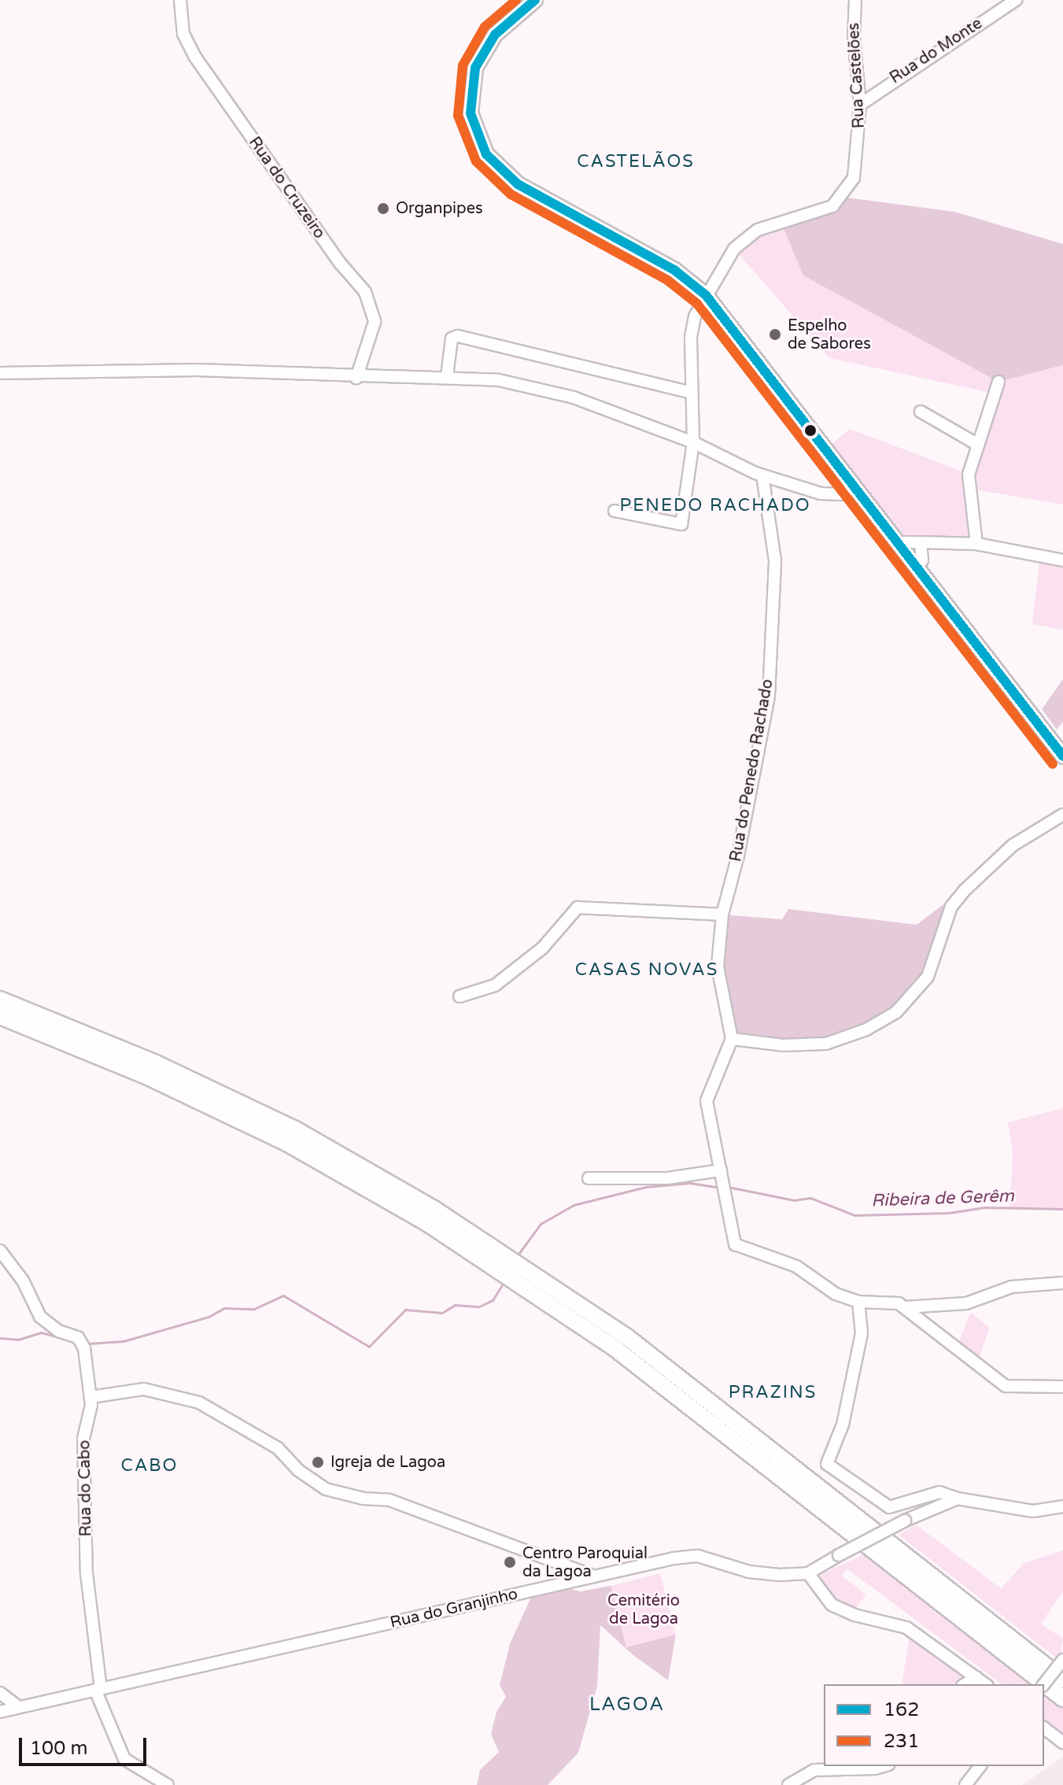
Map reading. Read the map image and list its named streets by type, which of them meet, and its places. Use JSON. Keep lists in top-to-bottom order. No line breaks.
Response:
{"streets":{"street":["Rua do Monte","Rua Castelões","Rua do Cruzeiro","Rua do Penedo Rachado","Rua do Cabo","Rua do Granjinho"]},"crossings":[["Rua do Monte","Rua Castelões"],["Rua do Cabo","Rua do Granjinho"]],"districts":["CASTELÃOS","PENEDO RACHADO","CASAS NOVAS","PRAZINS","CABO","LAGOA"],"water":["Ribeira de Gerêm"],"parks":["Cemitério de Lagoa"],"places":["Organpipes","Espelho de Sabores","Igreja de Lagoa","Centro Paroquial da Lagoa"],"lines":["transit line 162","transit line 231"],"legend":["162","231"],"scale_bar":"100 m"}
